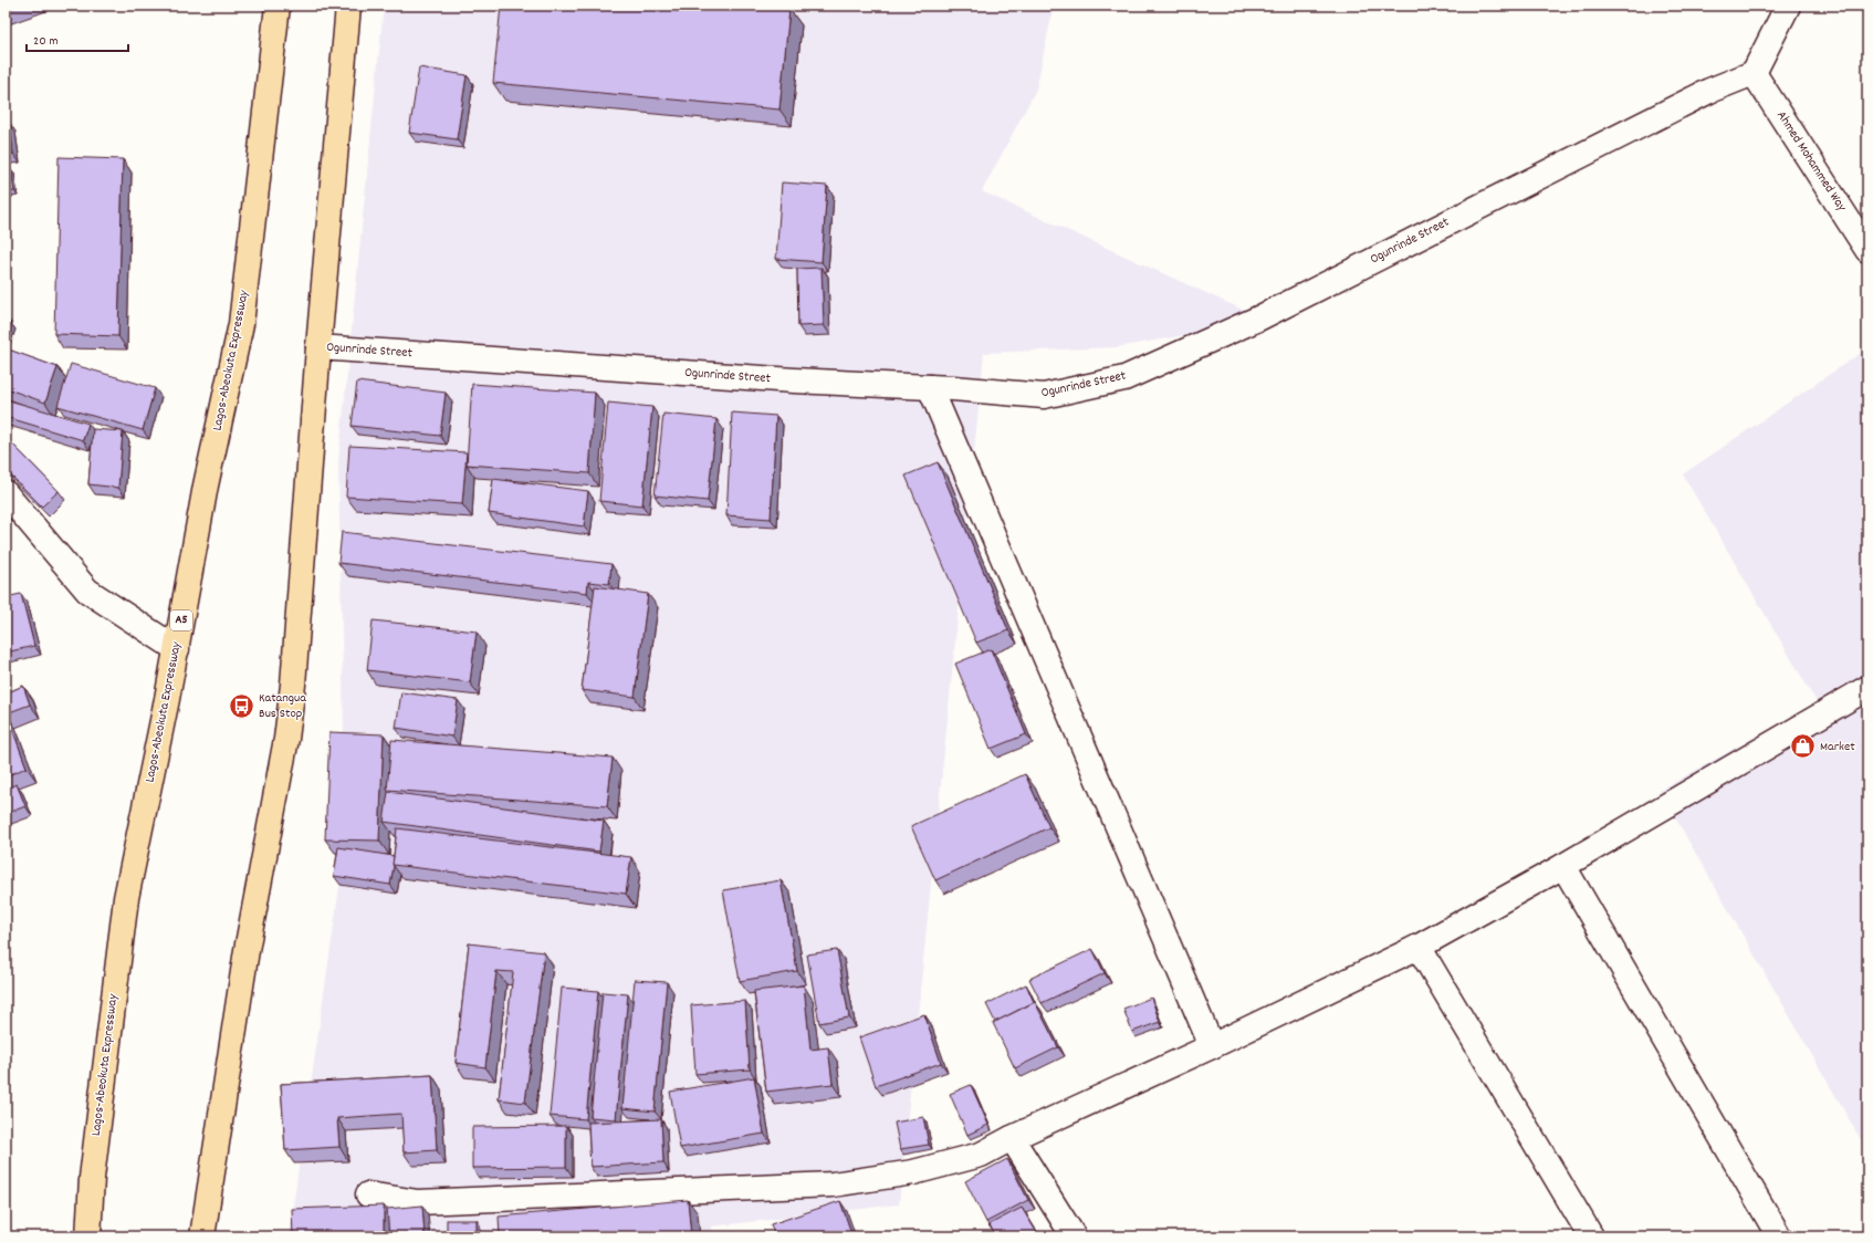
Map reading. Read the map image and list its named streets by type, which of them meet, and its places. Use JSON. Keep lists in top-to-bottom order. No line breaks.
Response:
{"streets":{"highway":["Lagos-Abeokuta Expressway","A5"],"street":["Ahmed Mohammed Way","Ogunrinde Street"]},"crossings":[["Ahmed Mohammed Way","Ogunrinde Street"]],"places":{"bus stop":["Katangua Bus Stop"],"shop":["Market"]},"scale_bar":"20 m"}
